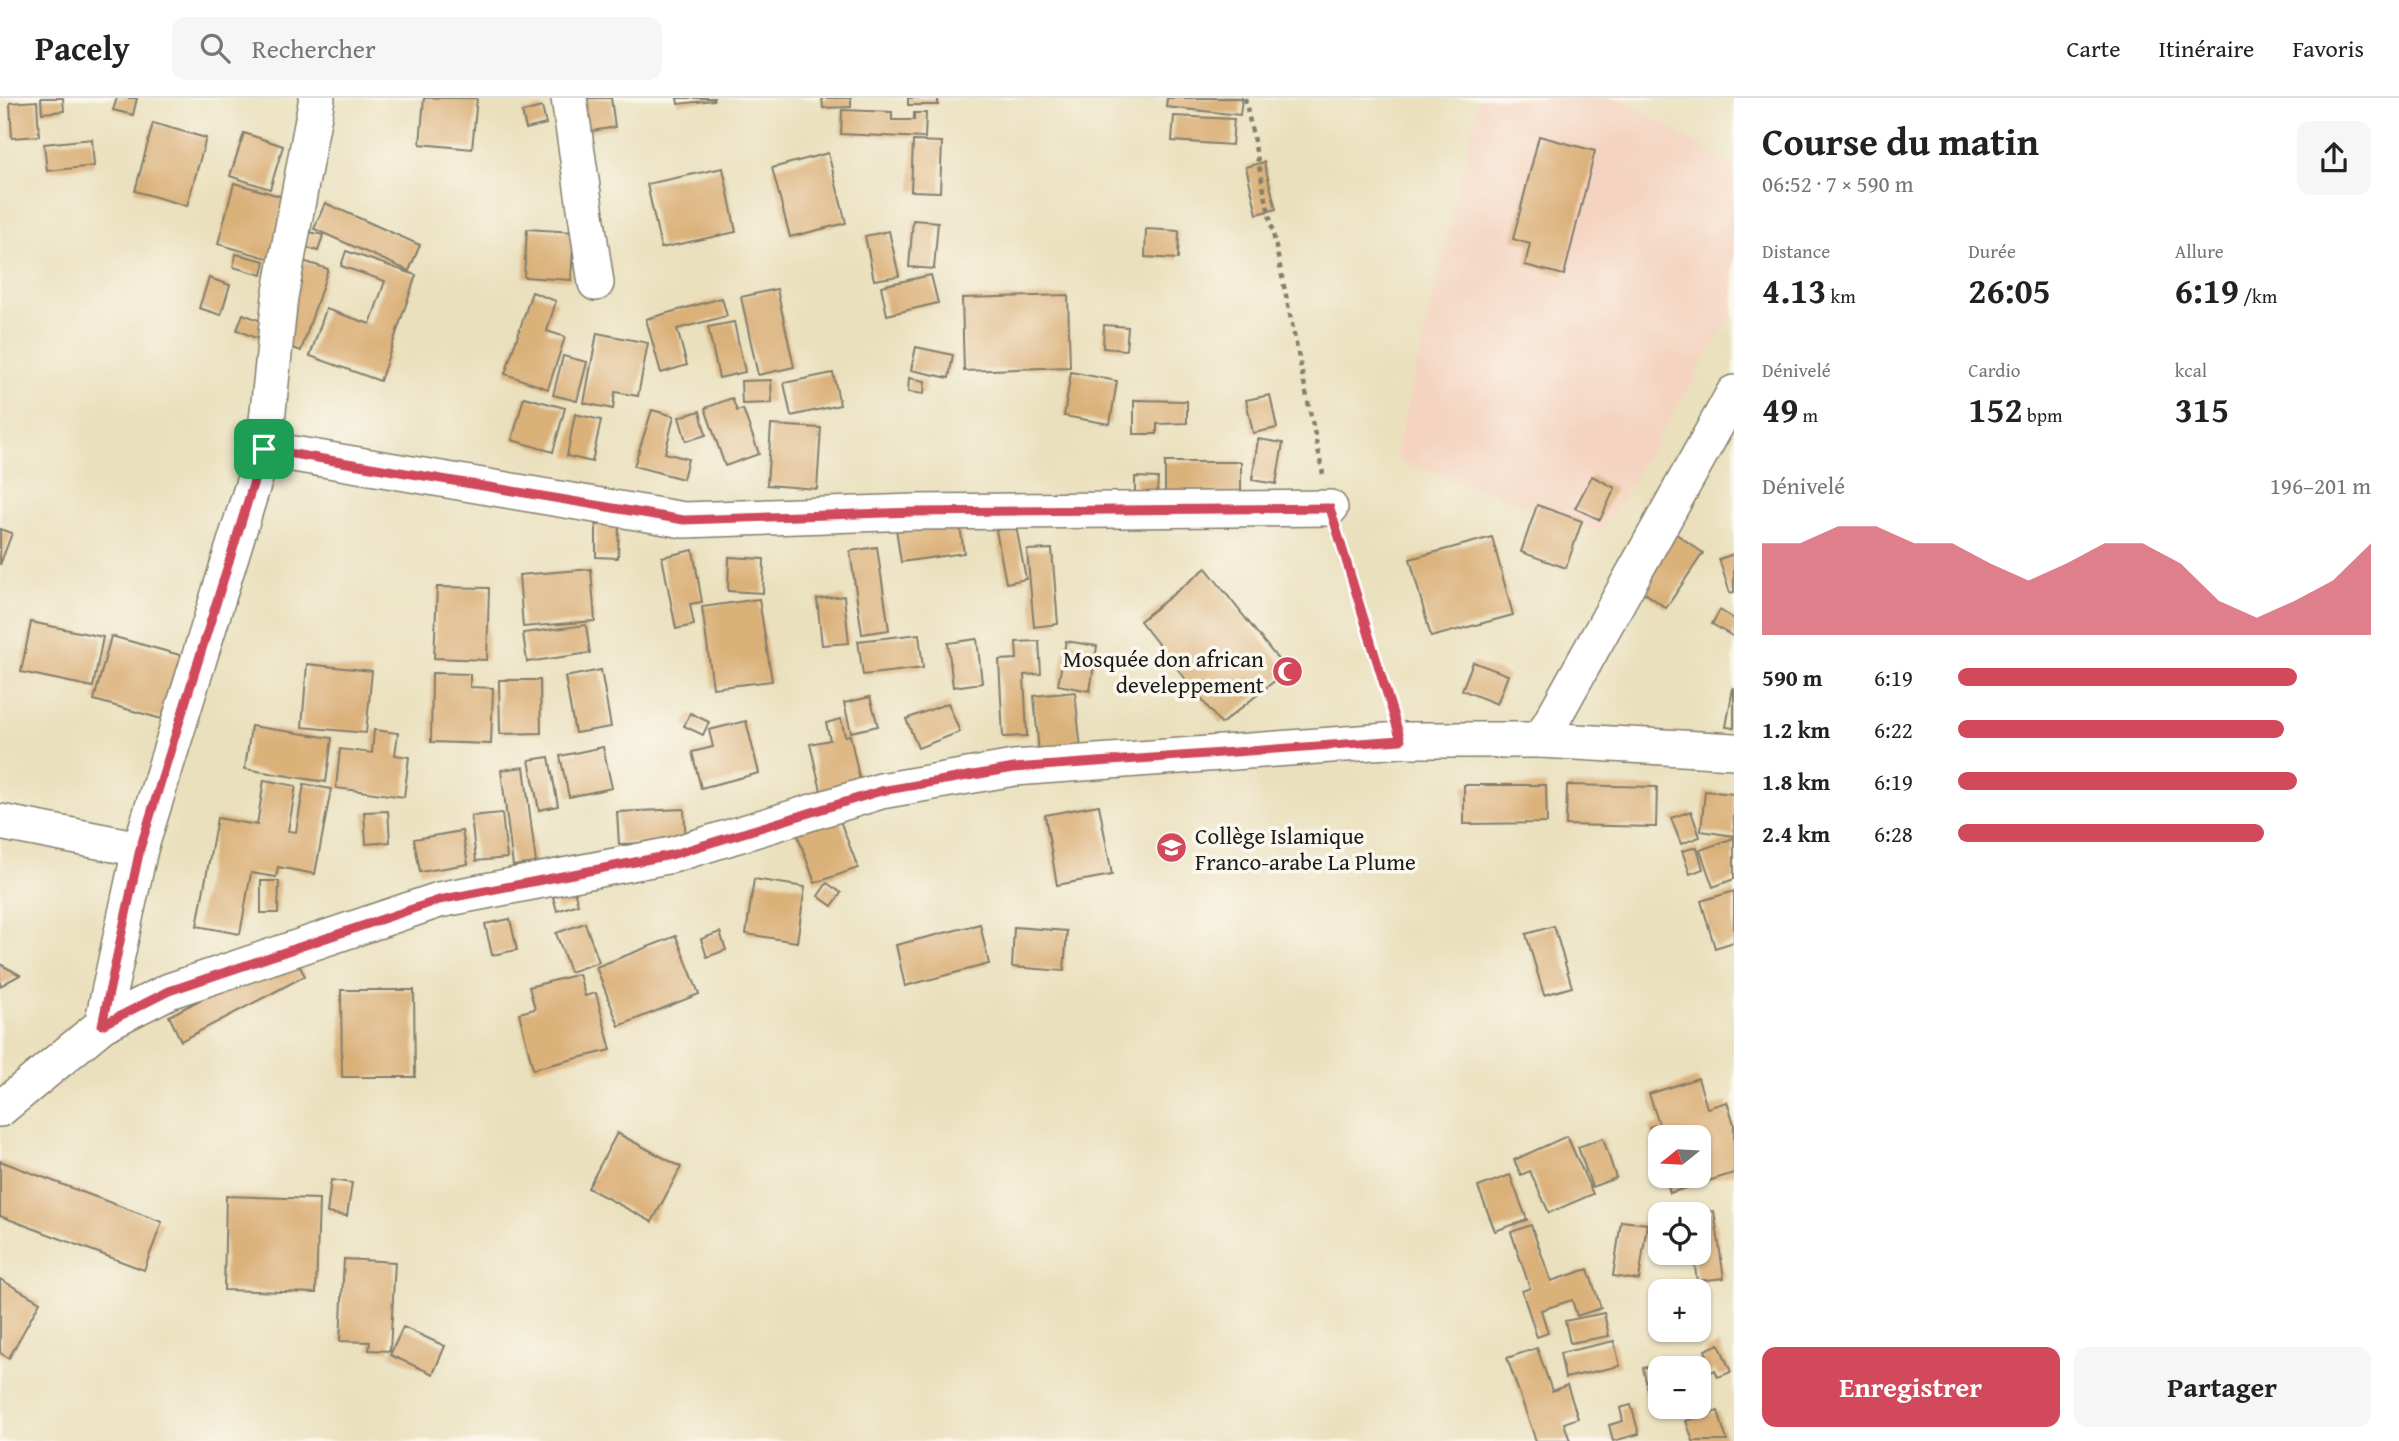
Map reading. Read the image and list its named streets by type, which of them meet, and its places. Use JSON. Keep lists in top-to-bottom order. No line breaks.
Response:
{"places":{"mosque":["Mosquée don african develeppement"],"school or university":["Collège Islamique Franco-arabe La Plume"]},"north":"left","page":{"header":"Pacely","search":"Rechercher","nav":["Carte","Itinéraire","Favoris"],"heading":["Course du matin","06:52 · 7 × 590 m"],"stats":[["Distance","4.13 km"],["Durée","26:05"],["Allure","6:19 /km"],["Dénivelé","49 m"],["Cardio","152 bpm"],["kcal","315"]],"chart":["Dénivelé","196–201 m"],"list":[{"name":"590 m","note":"6:19"},{"name":"1.2 km","note":"6:22"},{"name":"1.8 km","note":"6:19"},{"name":"2.4 km","note":"6:28"}],"map_buttons":["+","−"],"buttons":["Enregistrer","Partager"]}}
